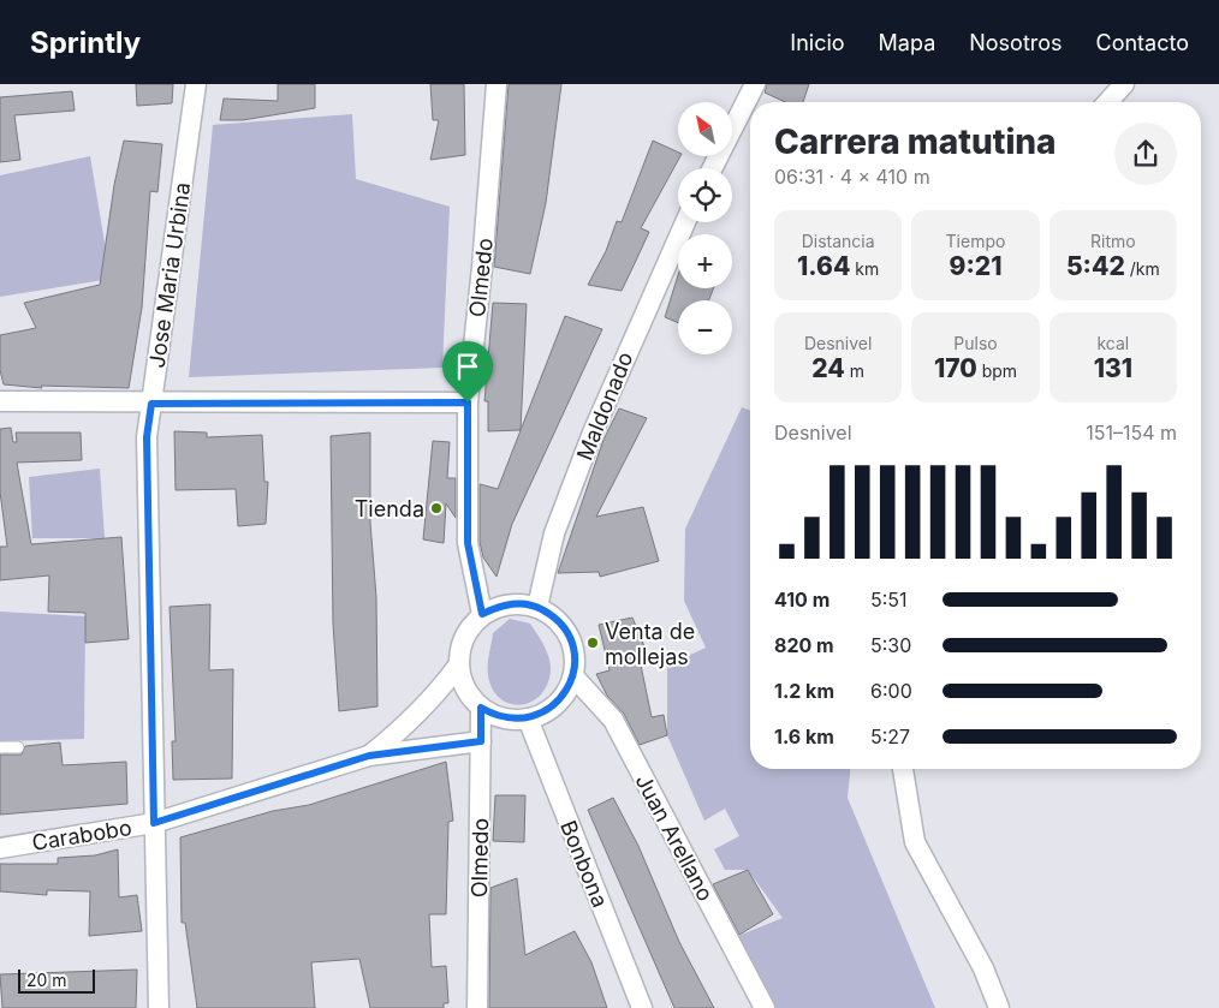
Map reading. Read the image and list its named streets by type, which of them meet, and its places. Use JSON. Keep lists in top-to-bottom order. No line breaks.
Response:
{"streets":{"street":["Jose Maria Urbina","Olmedo","Maldonado","Carabobo","Juan Arellano","Bonbona"]},"crossings":[["Jose Maria Urbina","Carabobo"],["Olmedo","Maldonado"],["Olmedo","Carabobo"],["Olmedo","Juan Arellano"],["Olmedo","Bonbona"],["Maldonado","Carabobo"],["Maldonado","Juan Arellano"],["Maldonado","Bonbona"],["Carabobo","Juan Arellano"],["Carabobo","Bonbona"],["Juan Arellano","Bonbona"]],"places":["Tienda","Venta de mollejas"],"scale_bar":"20 m","north":"top left","page":{"header":"Sprintly","nav":["Inicio","Mapa","Nosotros","Contacto"],"map_buttons":["+","−"],"heading":["Carrera matutina","06:31 · 4 × 410 m"],"stats":[["Distancia","1.64 km"],["Tiempo","9:21"],["Ritmo","5:42 /km"],["Desnivel","24 m"],["Pulso","170 bpm"],["kcal","131"]],"chart":["Desnivel","151–154 m"],"list":[{"name":"410 m","note":"5:51"},{"name":"820 m","note":"5:30"},{"name":"1.2 km","note":"6:00"},{"name":"1.6 km","note":"5:27"}],"scale":"20 m"}}
